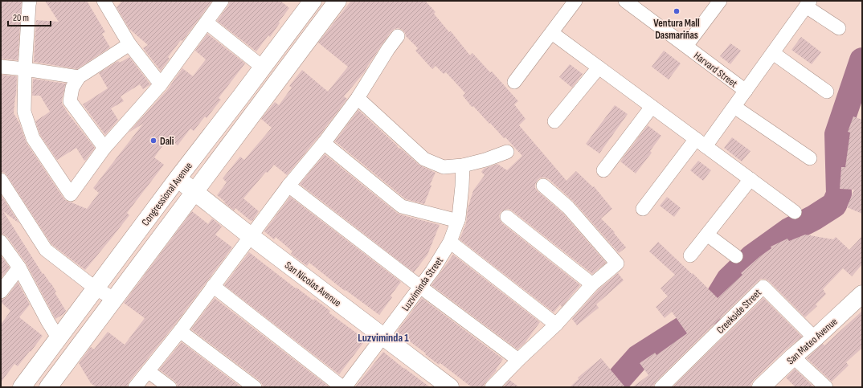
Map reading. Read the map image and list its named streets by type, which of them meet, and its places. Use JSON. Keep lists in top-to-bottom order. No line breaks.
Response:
{"streets":{"main road":["Congressional Avenue","San Nicolas Avenue","San Mateo Avenue"],"street":["Harvard Street","Luzviminda Street","Creekside Street"]},"crossings":[["Congressional Avenue","San Nicolas Avenue"],["San Nicolas Avenue","Luzviminda Street"],["Creekside Street","San Mateo Avenue"]],"districts":["Luzviminda 1"],"places":["Ventura Mall Dasmariñas","Dali"],"scale_bar":"20 m"}
